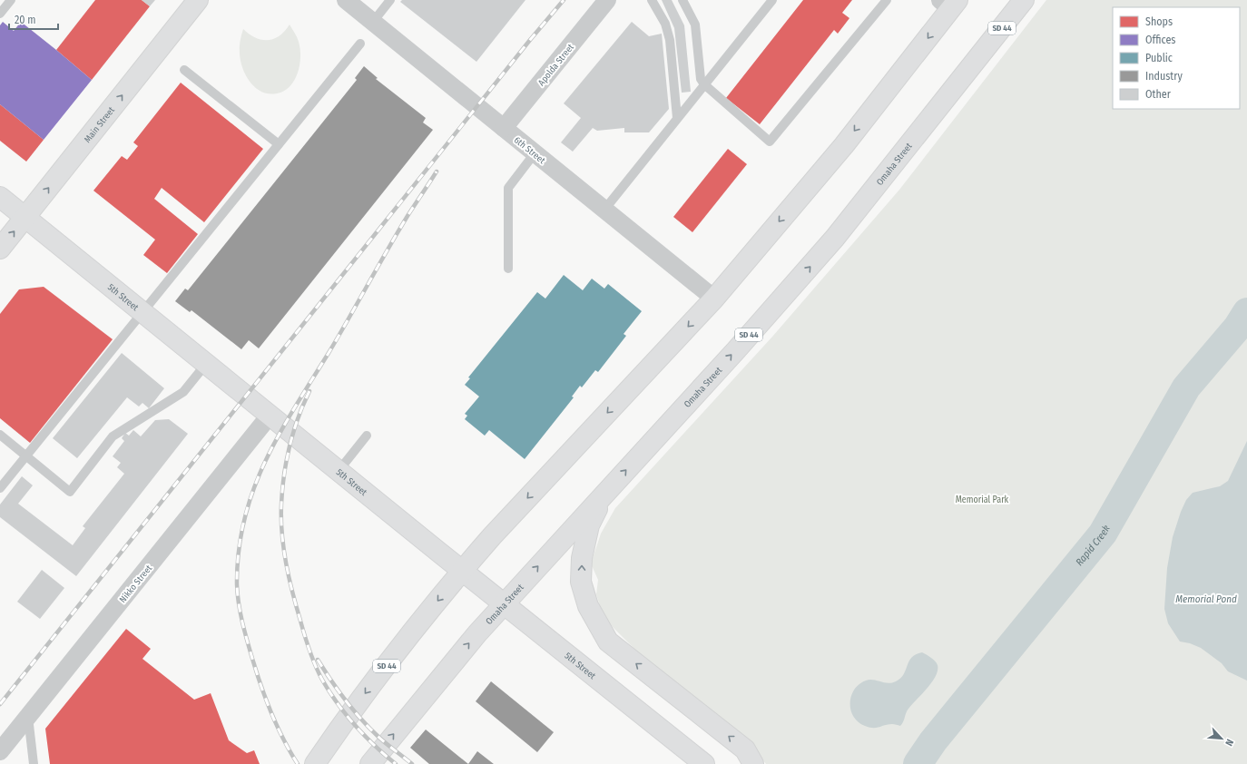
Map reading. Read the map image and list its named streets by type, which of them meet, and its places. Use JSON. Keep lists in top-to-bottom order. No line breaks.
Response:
{"streets":{"main road":["SD 44","Main Street","Omaha Street","5th Street"],"street":["Apolda Street","6th Street","Nikko Street"]},"crossings":[["SD 44","6th Street"],["SD 44","5th Street"],["Apolda Street","6th Street"],["Main Street","5th Street"],["Omaha Street","5th Street"],["5th Street","Nikko Street"]],"one_way":["Main Street"],"water":["Rapid Creek","Memorial Pond"],"parks":["Memorial Park"],"legend":["Shops","Offices","Public","Industry","Other"],"scale_bar":"20 m","north":"bottom right"}
